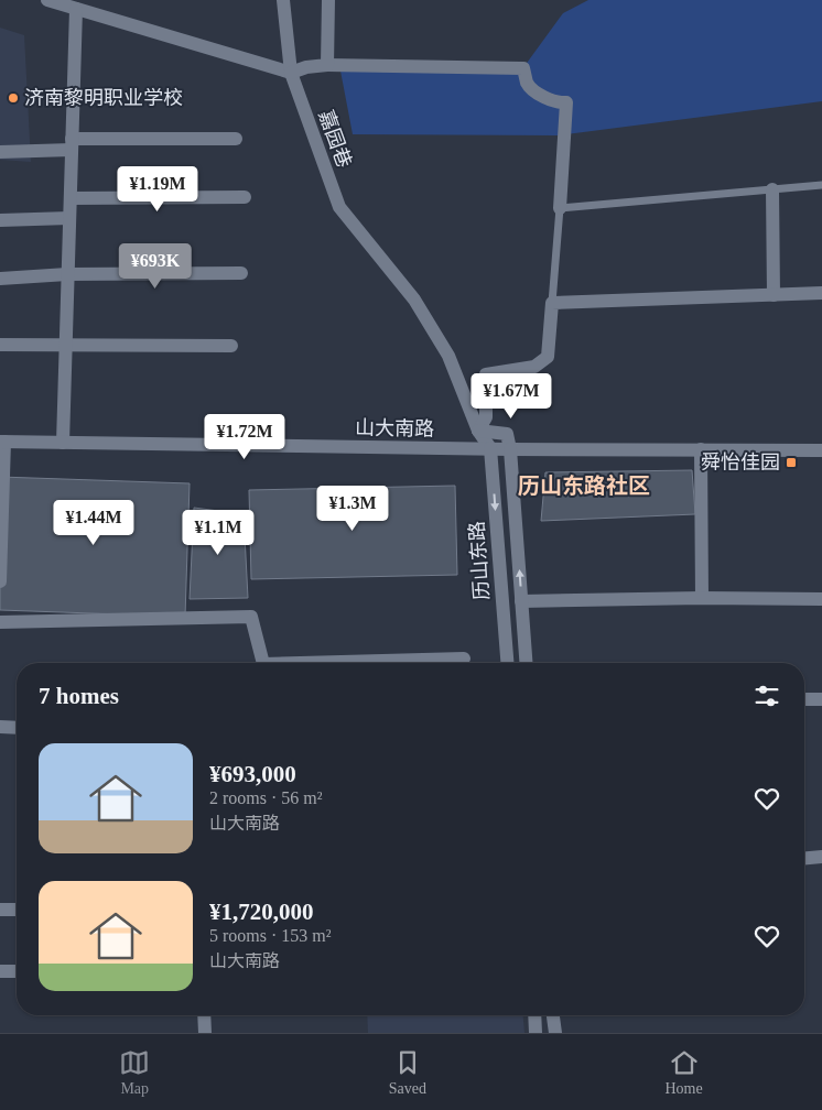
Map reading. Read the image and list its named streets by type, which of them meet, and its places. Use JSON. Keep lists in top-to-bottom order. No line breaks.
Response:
{"streets":{"street":["嘉园巷","山大南路","历山东路"]},"crossings":[["嘉园巷","山大南路"],["嘉园巷","历山东路"],["山大南路","历山东路"]],"districts":["历山东路社区"],"places":{"other":["济南黎明职业学校"],"transit":["舜怡佳园"]},"page":{"price":["¥1.19M","¥693K","¥1.67M","¥1.72M","¥1.3M","¥1.44M","¥1.1M"],"heading":"7 homes","list":[{"name":"¥693,000","note":"2 rooms · 56 m² · 山大南路"},{"name":"¥1,720,000","note":"5 rooms · 153 m² · 山大南路"}],"tabs":["Map","Saved","Home"]}}
